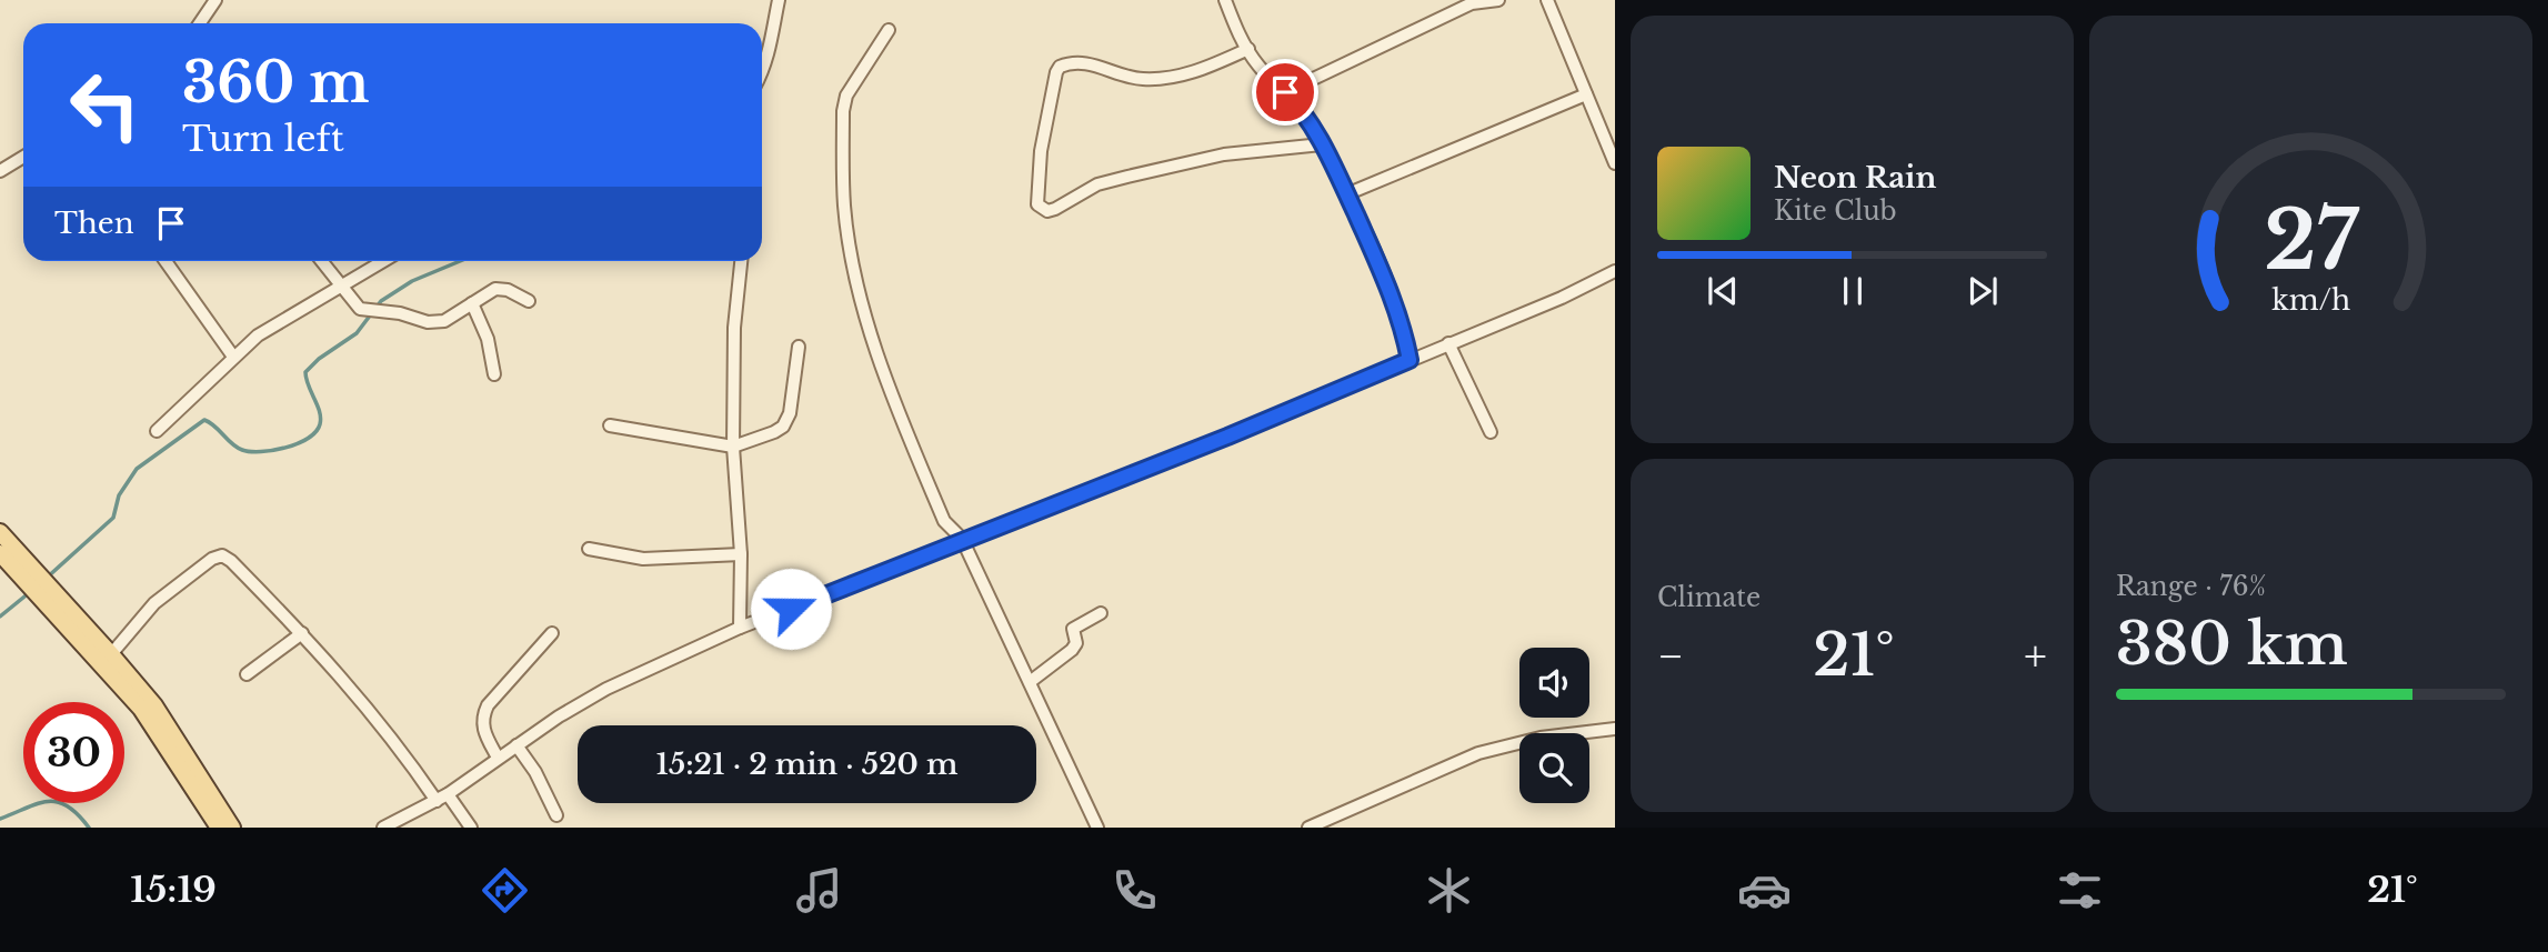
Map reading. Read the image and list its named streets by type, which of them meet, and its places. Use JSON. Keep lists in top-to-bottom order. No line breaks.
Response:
{"page":{"turn":["360 m","Turn left"],"song":["Neon Rain","Kite Club"],"then":"Then","tile":["Climate",["Range · 76%","380 km"]],"heat":["−","21°","+"],"limit":"30","trip":"15:21 · 2 min · 520 m","tabs":["15:19","21°"],"gauge":["27","km/h"]}}
